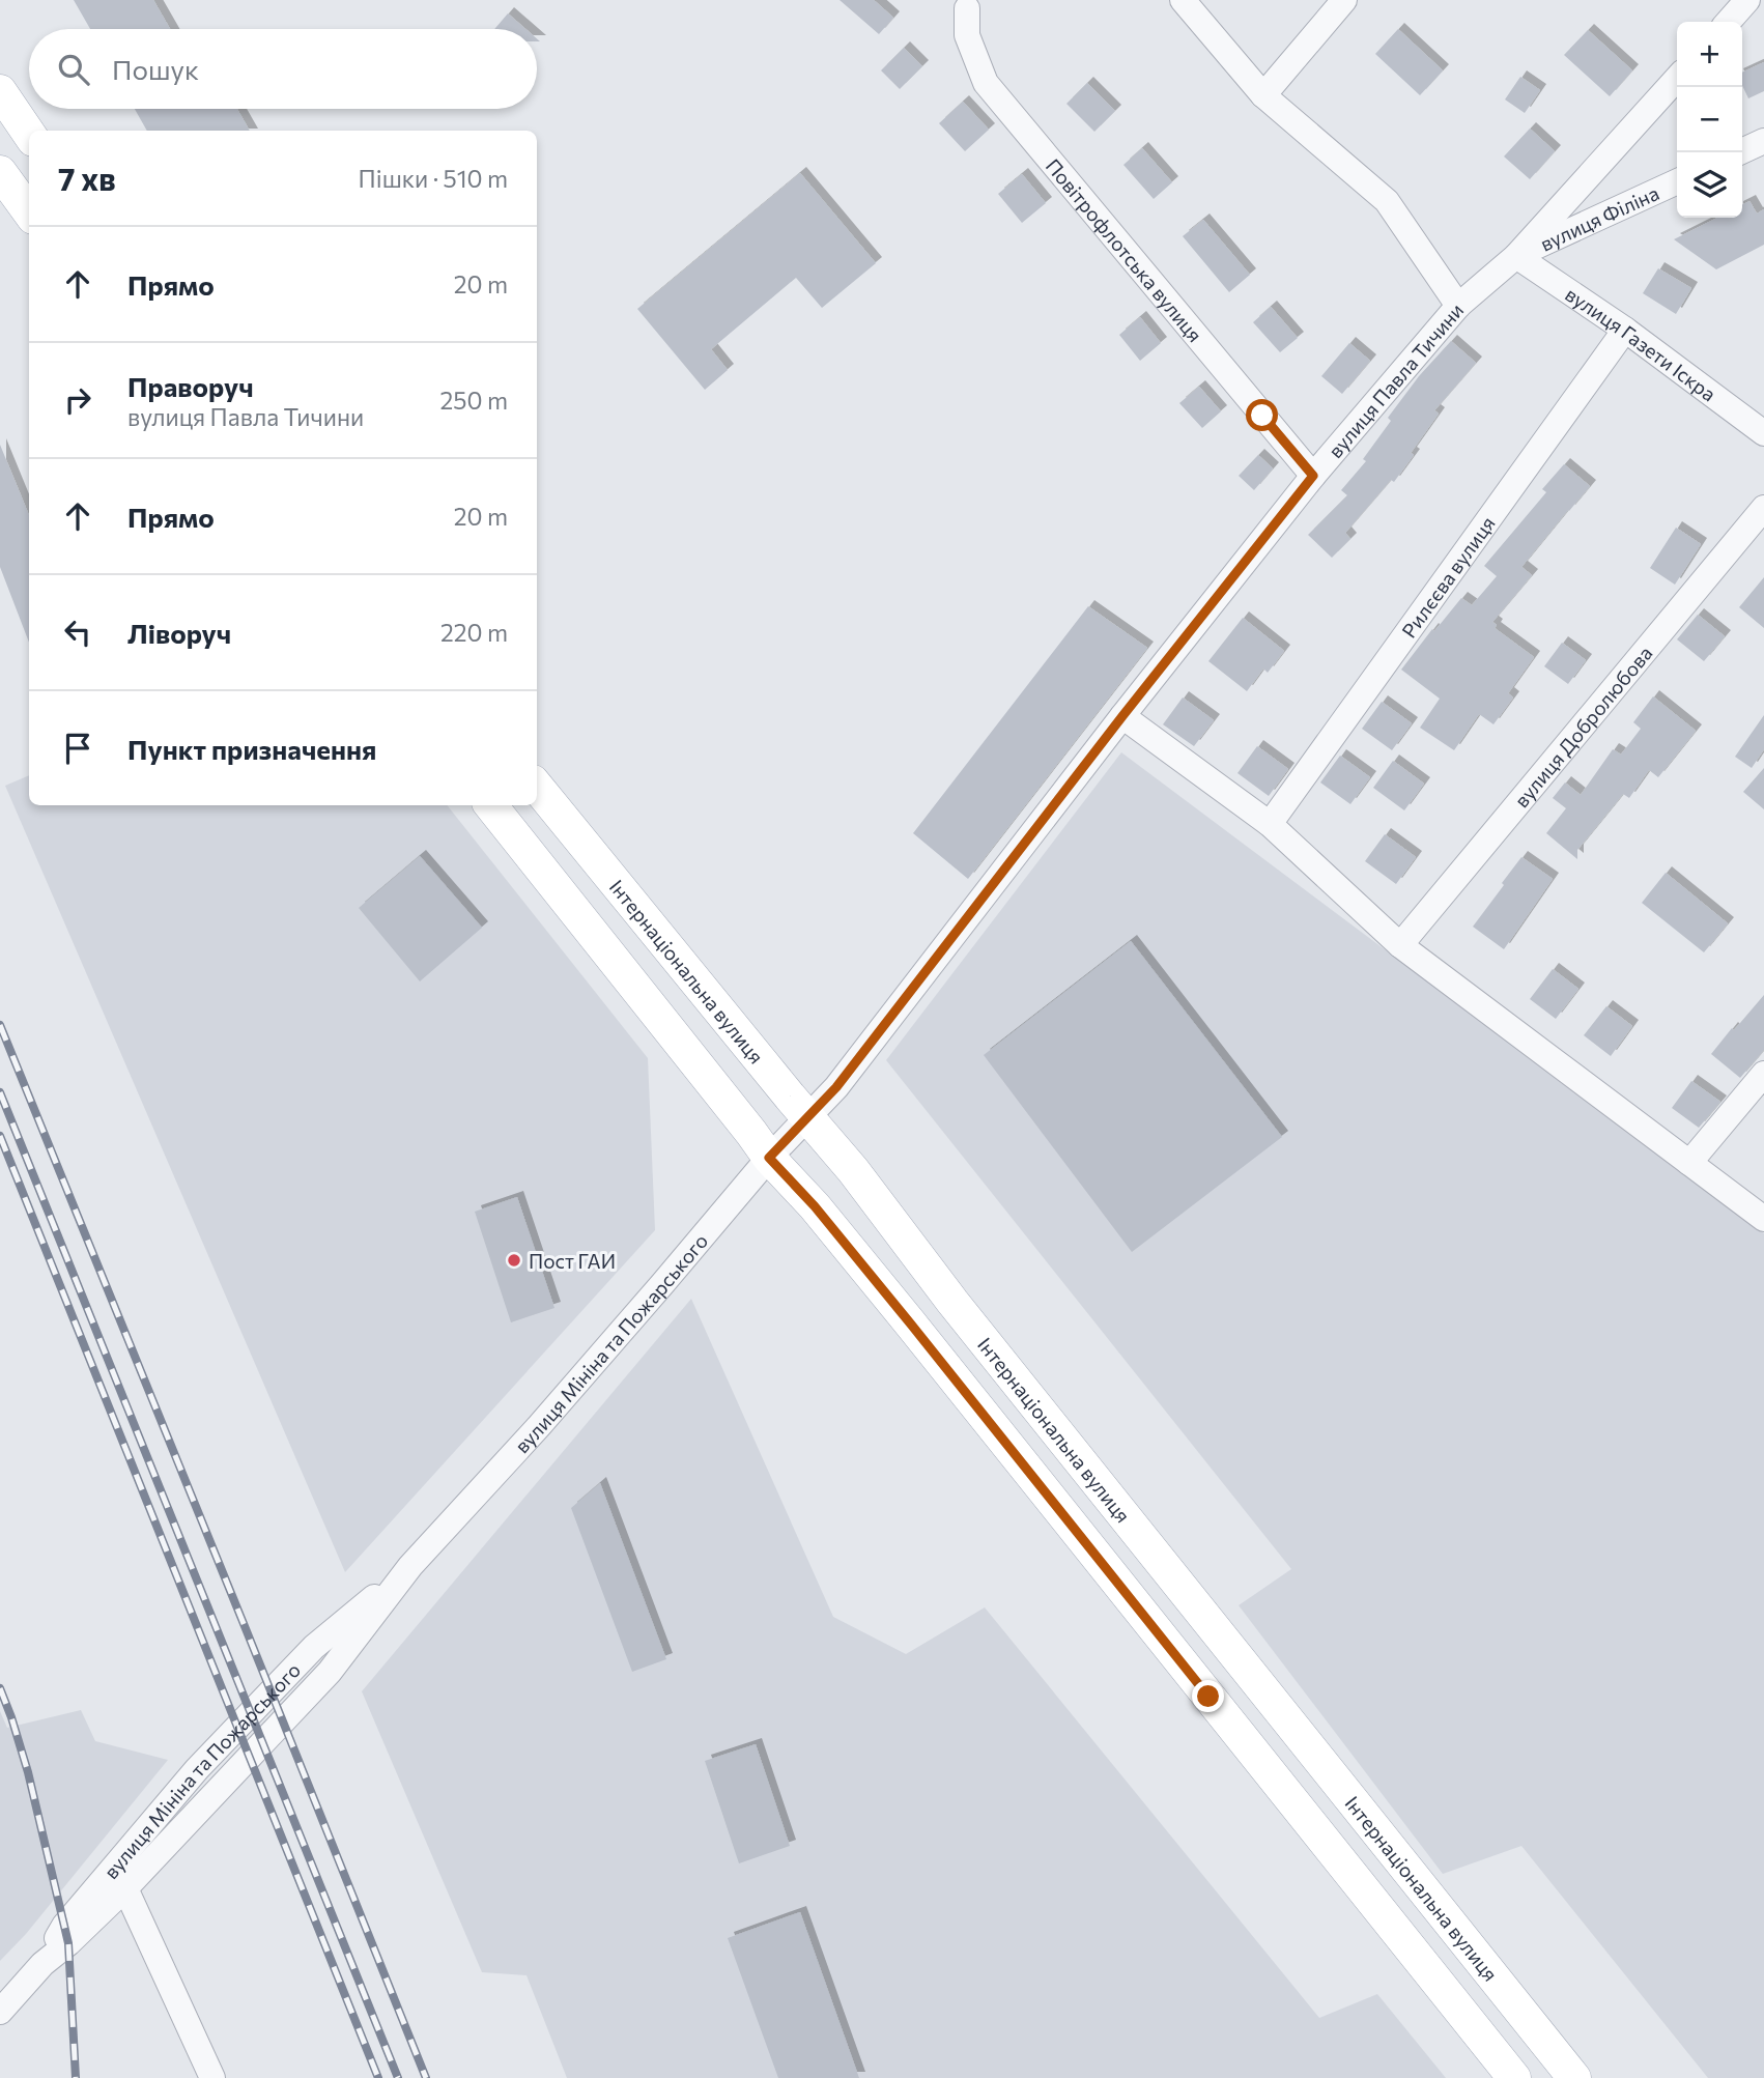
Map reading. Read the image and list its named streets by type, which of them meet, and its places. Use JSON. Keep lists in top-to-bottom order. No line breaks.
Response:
{"streets":{"main road":["Інтернаціональна вулиця"],"street":["вулиця Філіна","Повітрофлотська вулиця","вулиця Газети Іскра","вулиця Павла Тичини","Рилєєва вулиця","вулиця Добролюбова","вулиця Мініна та Пожарського"]},"crossings":[["вулиця Філіна","вулиця Газети Іскра"],["вулиця Філіна","вулиця Павла Тичини"],["Повітрофлотська вулиця","вулиця Павла Тичини"],["вулиця Газети Іскра","вулиця Павла Тичини"],["вулиця Газети Іскра","Рилєєва вулиця"],["вулиця Павла Тичини","Інтернаціональна вулиця"],["вулиця Павла Тичини","вулиця Мініна та Пожарського"],["Інтернаціональна вулиця","вулиця Мініна та Пожарського"]],"places":["Пост ГАИ"],"page":{"map_buttons":["+","−"],"search":"Пошук","heading":["7 хв","Пішки · 510 m"],"list":[["Прямо","20 m"],["Праворуч","вулиця Павла Тичини","250 m"],["Прямо","20 m"],["Ліворуч","220 m"],"Пункт призначення"]}}
